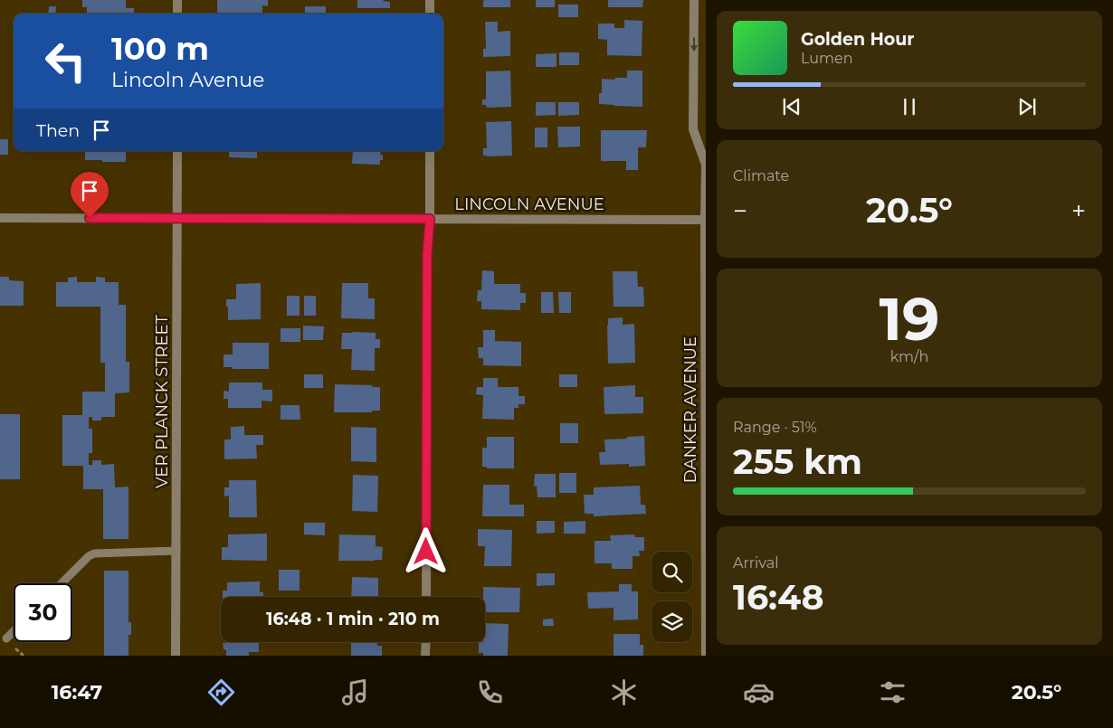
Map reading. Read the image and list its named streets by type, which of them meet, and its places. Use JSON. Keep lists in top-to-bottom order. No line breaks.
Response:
{"streets":{"street":["LINCOLN AVENUE","VER PLANCK STREET","DANKER AVENUE"]},"crossings":[["LINCOLN AVENUE","VER PLANCK STREET"],["LINCOLN AVENUE","DANKER AVENUE"]],"page":{"turn":["100 m","Lincoln Avenue"],"song":["Golden Hour","Lumen"],"then":"Then","tile":["Climate",["19","km/h"],["Range · 51%","255 km"],["Arrival","16:48"]],"heat":["−","20.5°","+"],"limit":"30","trip":"16:48 · 1 min · 210 m","tabs":["16:47","20.5°"]}}
